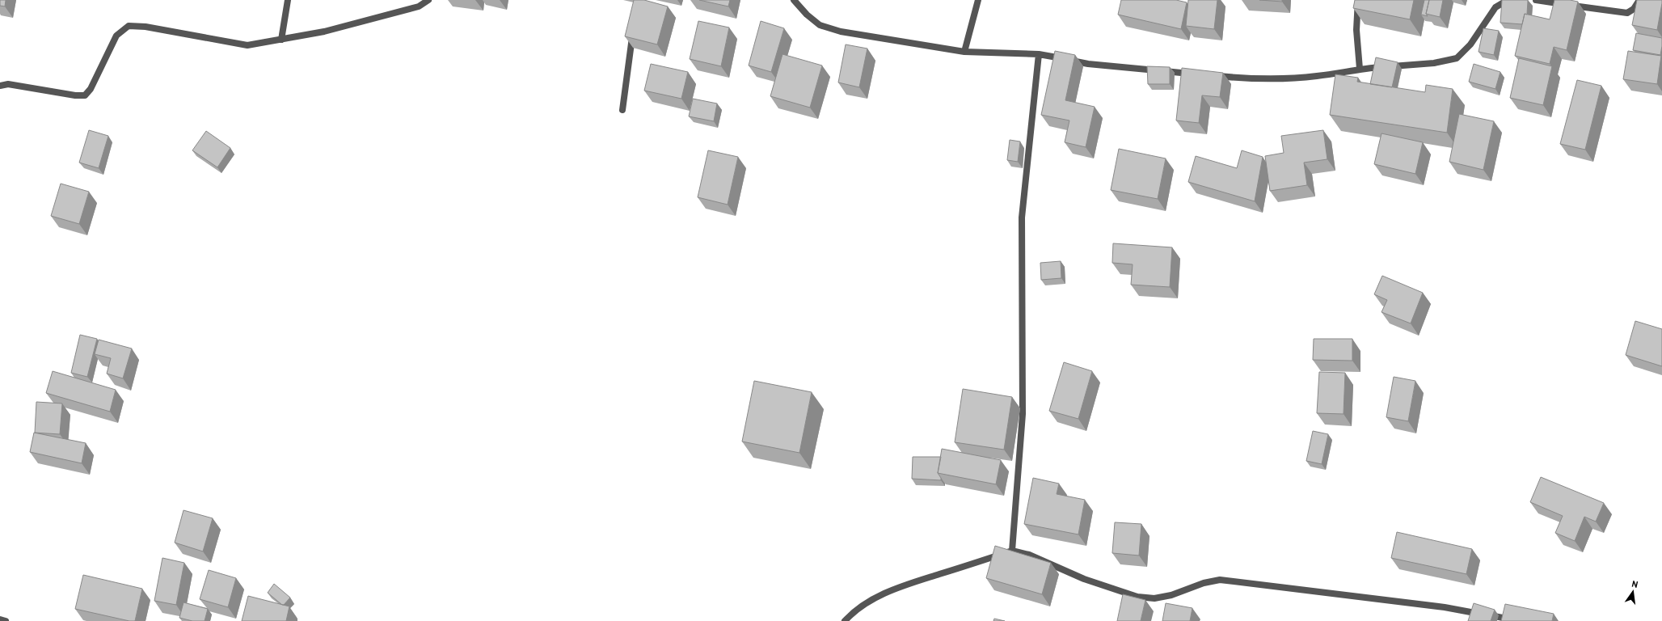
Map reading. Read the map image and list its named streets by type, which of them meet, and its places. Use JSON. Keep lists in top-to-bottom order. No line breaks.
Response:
{"north":"top"}
